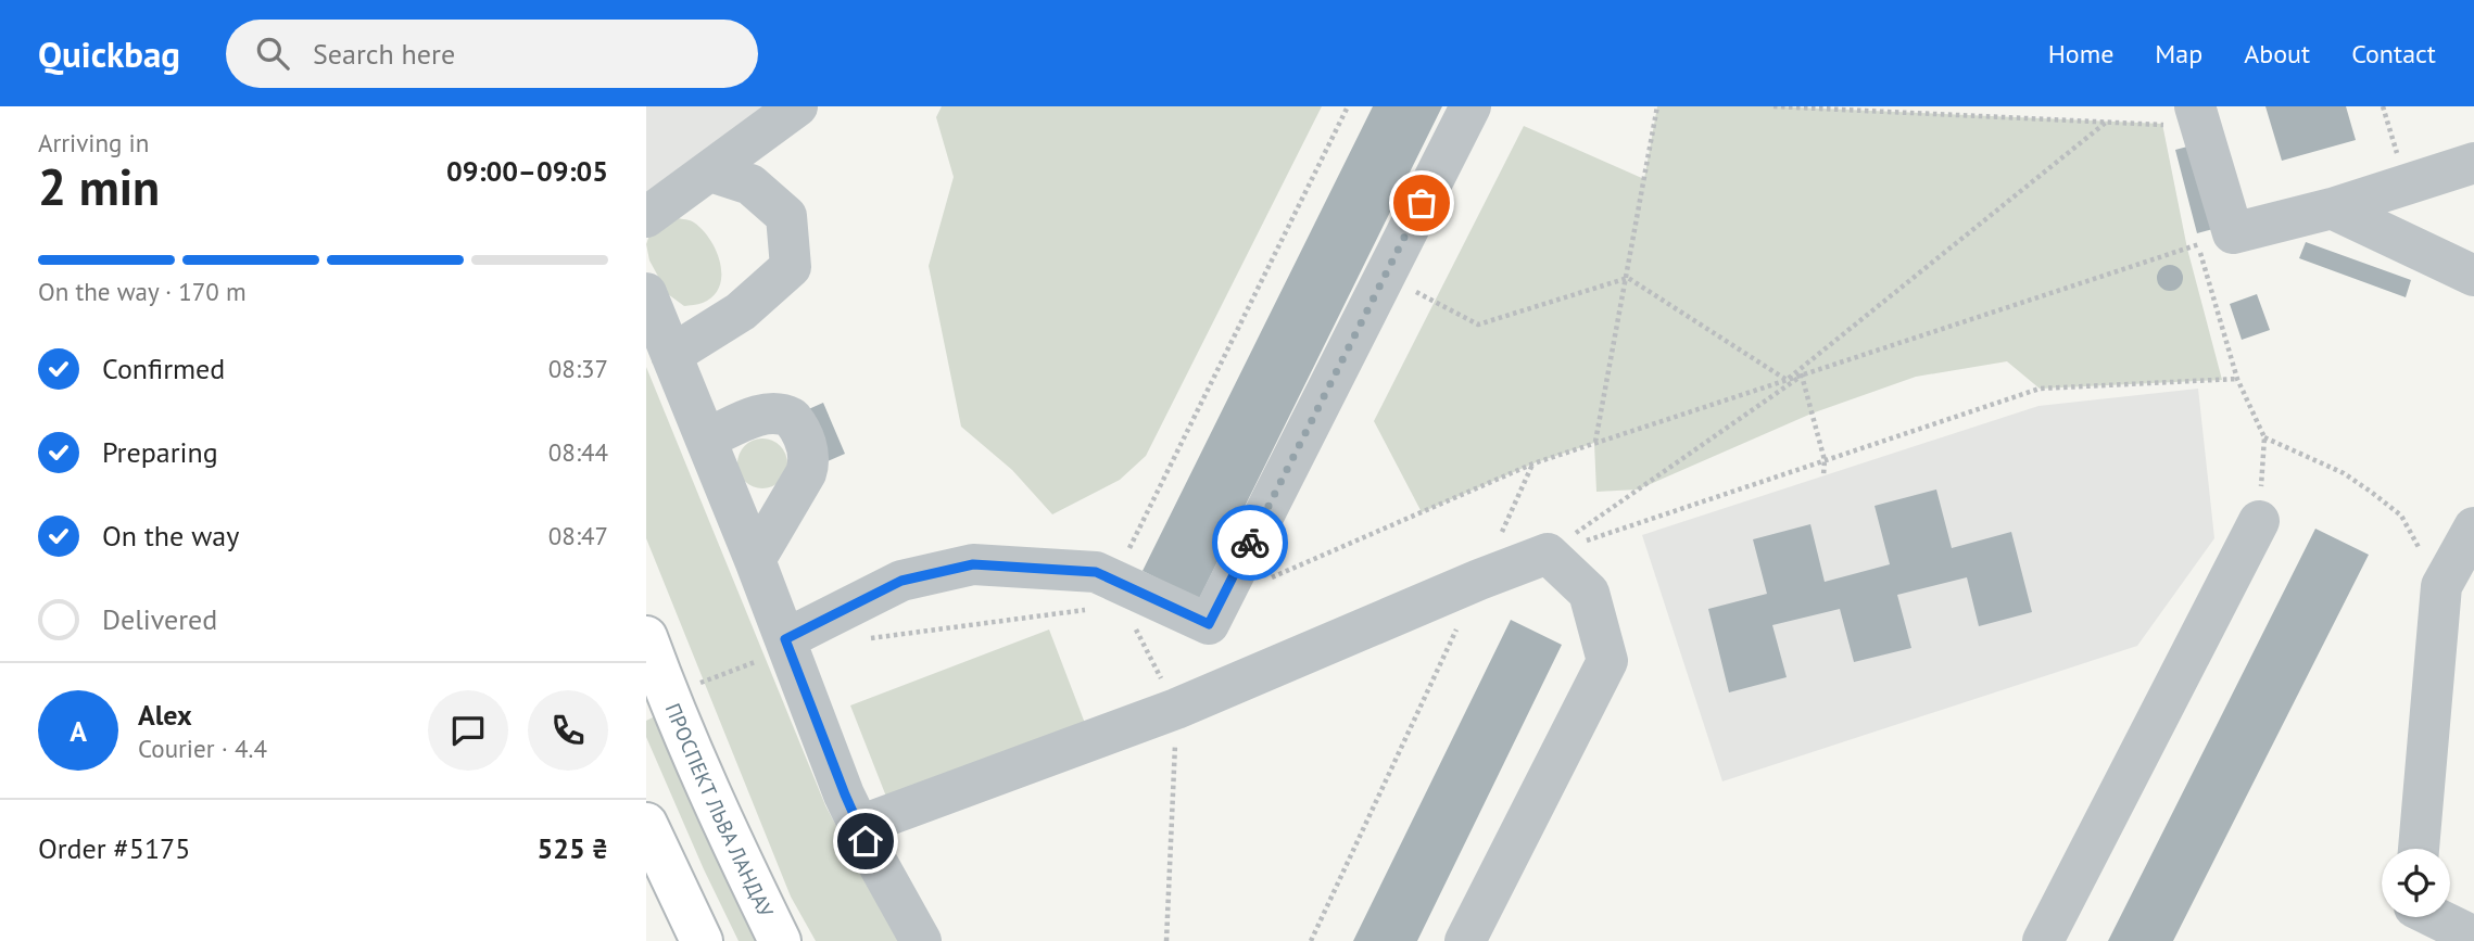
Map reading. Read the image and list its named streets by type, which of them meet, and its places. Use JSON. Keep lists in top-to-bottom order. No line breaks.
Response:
{"streets":{"main road":["ПРОСПЕКТ ЛЬВА ЛАНДАУ"]},"page":{"header":"Quickbag","search":"Search here","nav":["Home","Map","About","Contact"],"heading":["2 min","Arriving in","09:00–09:05"],"panel":["Alex","Courier · 4.4","Order #5175","525 ₴"],"bar":"On the way · 170 m","list":[["Confirmed","08:37"],["Preparing","08:44"],["On the way","08:47"],"Delivered"],"round":"A"}}
